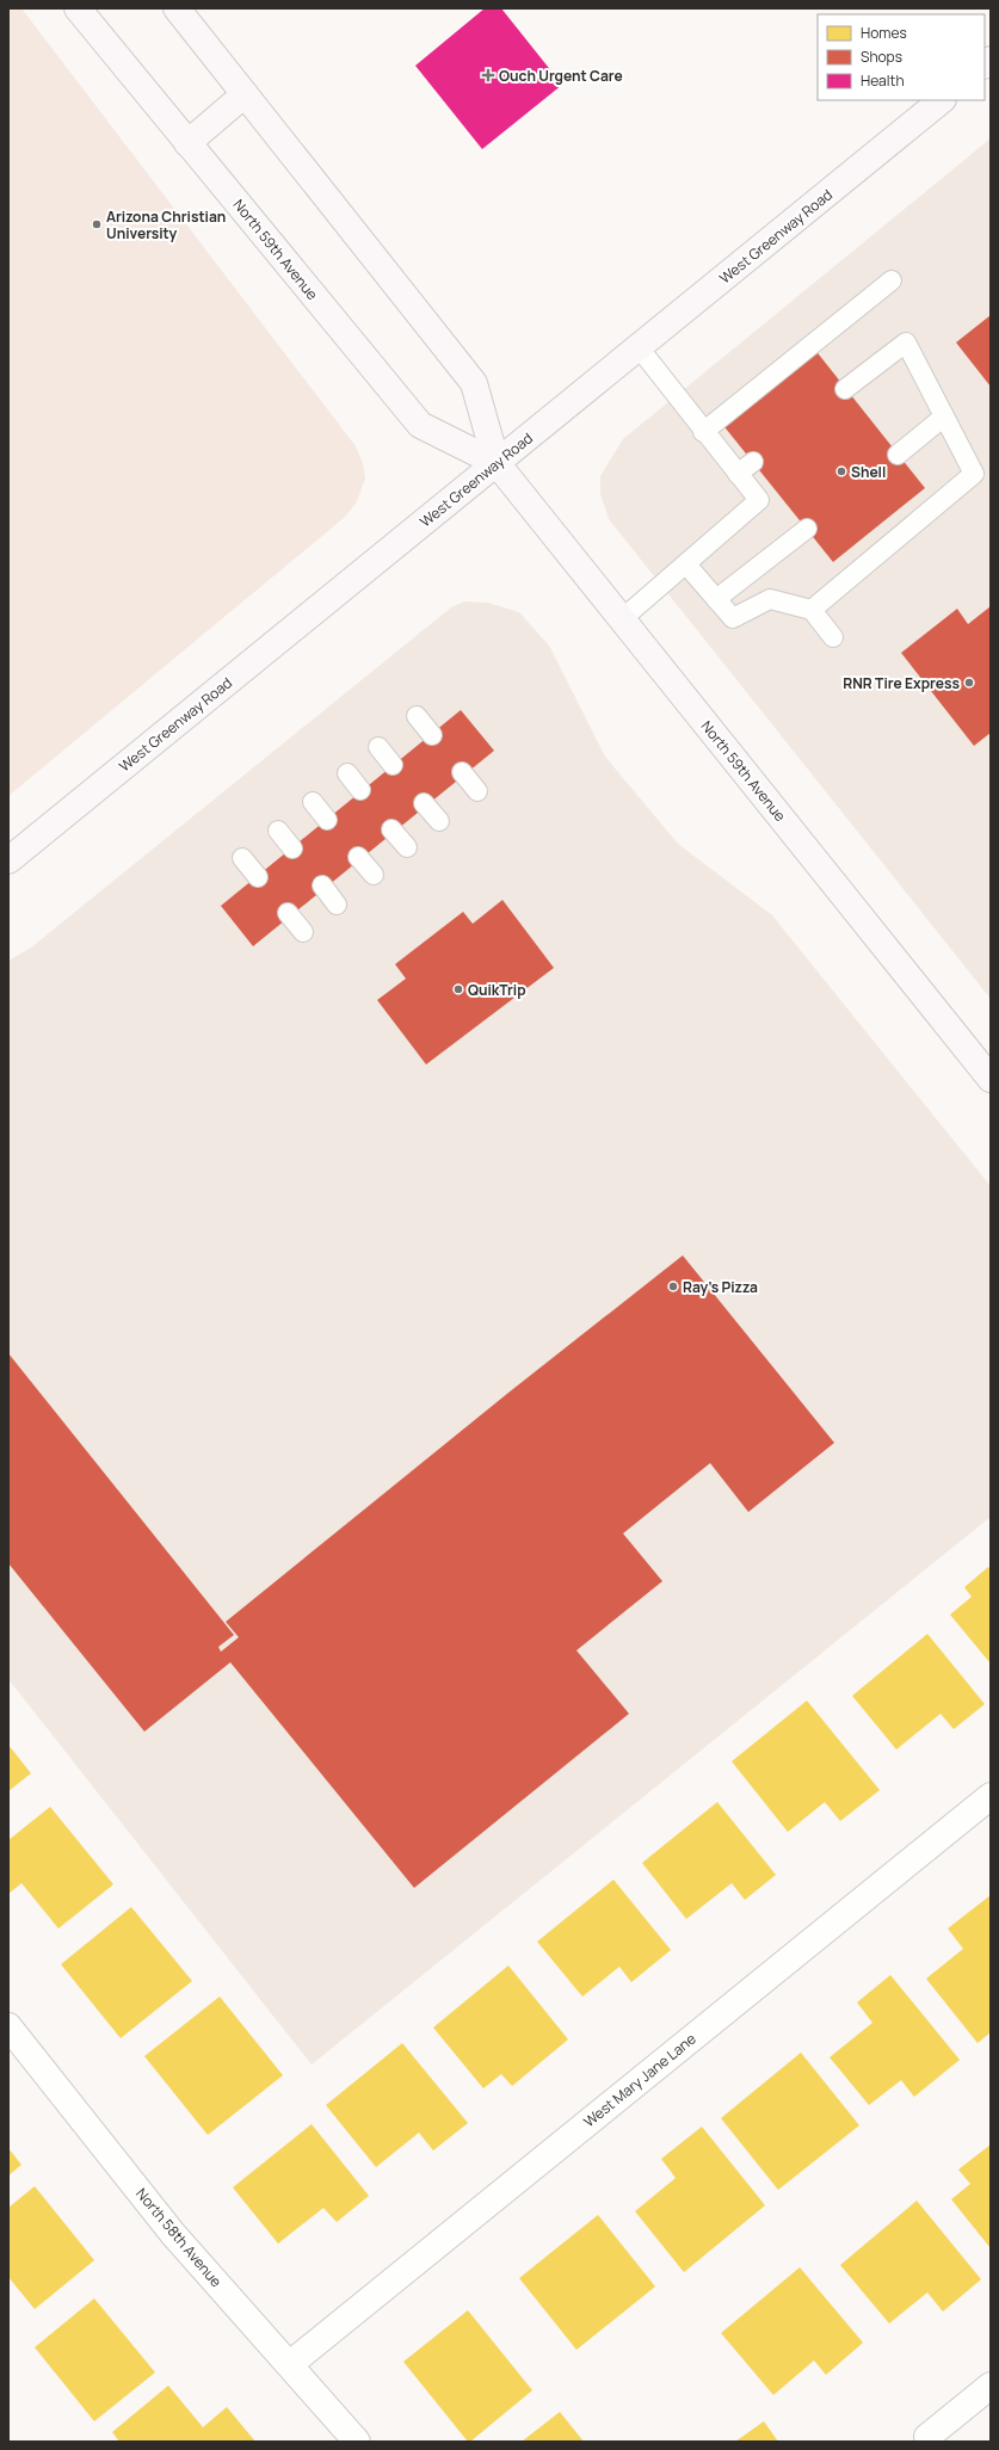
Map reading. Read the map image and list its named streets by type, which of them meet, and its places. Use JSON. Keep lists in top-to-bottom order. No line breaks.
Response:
{"streets":{"main road":["West Greenway Road","North 59th Avenue"],"street":["West Mary Jane Lane","North 58th Avenue"]},"crossings":[["West Greenway Road","North 59th Avenue"],["West Mary Jane Lane","North 58th Avenue"]],"places":{"health":["Ouch Urgent Care"],"other":["Arizona Christian University","Shell","RNR Tire Express","QuikTrip","Ray's Pizza"]},"legend":["Homes","Shops","Health"]}
